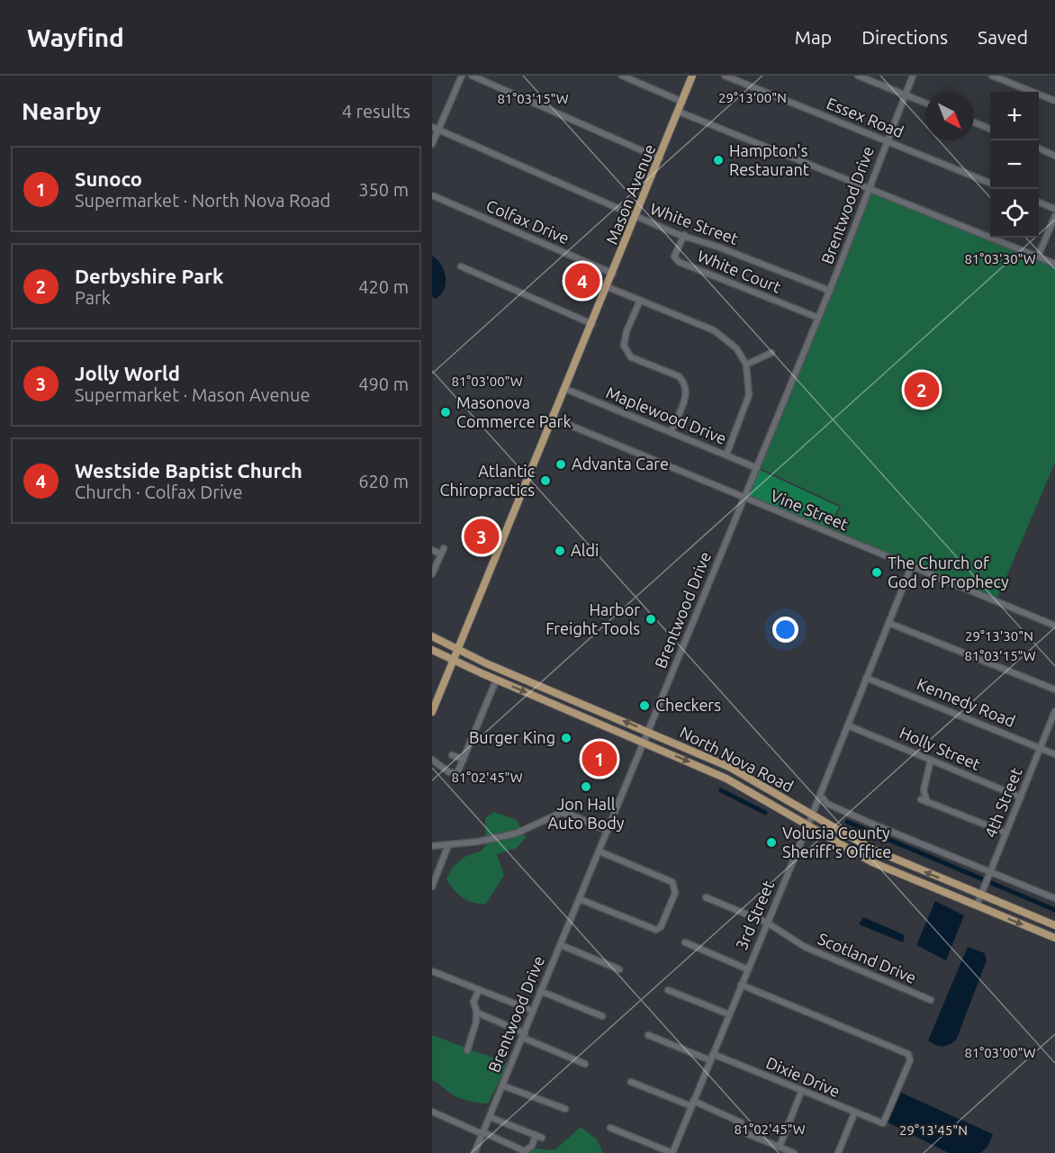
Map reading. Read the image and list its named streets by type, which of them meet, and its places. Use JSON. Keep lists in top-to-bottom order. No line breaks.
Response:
{"streets":{"main road":["Mason Avenue","North Nova Road"],"street":["Essex Road","Brentwood Drive","Colfax Drive","White Street","White Court","Maplewood Drive","Vine Street","Kennedy Road","Holly Street","4th Street","3rd Street","Scotland Drive","Dixie Drive"]},"crossings":[["Essex Road","Brentwood Drive"],["Mason Avenue","Colfax Drive"],["Mason Avenue","White Street"],["Mason Avenue","Maplewood Drive"],["Mason Avenue","Vine Street"],["Mason Avenue","North Nova Road"],["Brentwood Drive","White Street"],["Brentwood Drive","White Court"],["Brentwood Drive","Maplewood Drive"],["Brentwood Drive","Vine Street"],["Brentwood Drive","North Nova Road"],["White Street","White Court"],["Vine Street","3rd Street"],["Kennedy Road","4th Street"],["Kennedy Road","3rd Street"],["Holly Street","4th Street"],["Holly Street","3rd Street"],["North Nova Road","4th Street"],["North Nova Road","3rd Street"],["3rd Street","Scotland Drive"],["3rd Street","Dixie Drive"]],"places":["Hampton's Restaurant","Masonova Commerce Park","Advanta Care","Atlantic Chiropractics","Aldi","The Church of God of Prophecy","Harbor Freight Tools","Checkers","Burger King","Jon Hall Auto Body","Volusia County Sheriff's Office"],"north":"bottom right","page":{"header":"Wayfind","nav":["Map","Directions","Saved"],"heading":["Nearby","4 results"],"map_buttons":["+","−"],"list":[{"mark":"1","name":"Sunoco","note":"Supermarket · North Nova Road","value":"350 m"},{"mark":"2","name":"Derbyshire Park","note":"Park","value":"420 m"},{"mark":"3","name":"Jolly World","note":"Supermarket · Mason Avenue","value":"490 m"},{"mark":"4","name":"Westside Baptist Church","note":"Church · Colfax Drive","value":"620 m"}],"pins":["4","2","3","1"]},"coordinates":["29°13'00\"N","81°03'15\"W","81°03'30\"W","81°03'00\"W","29°13'30\"N","81°02'45\"W","29°13'45\"N"]}
